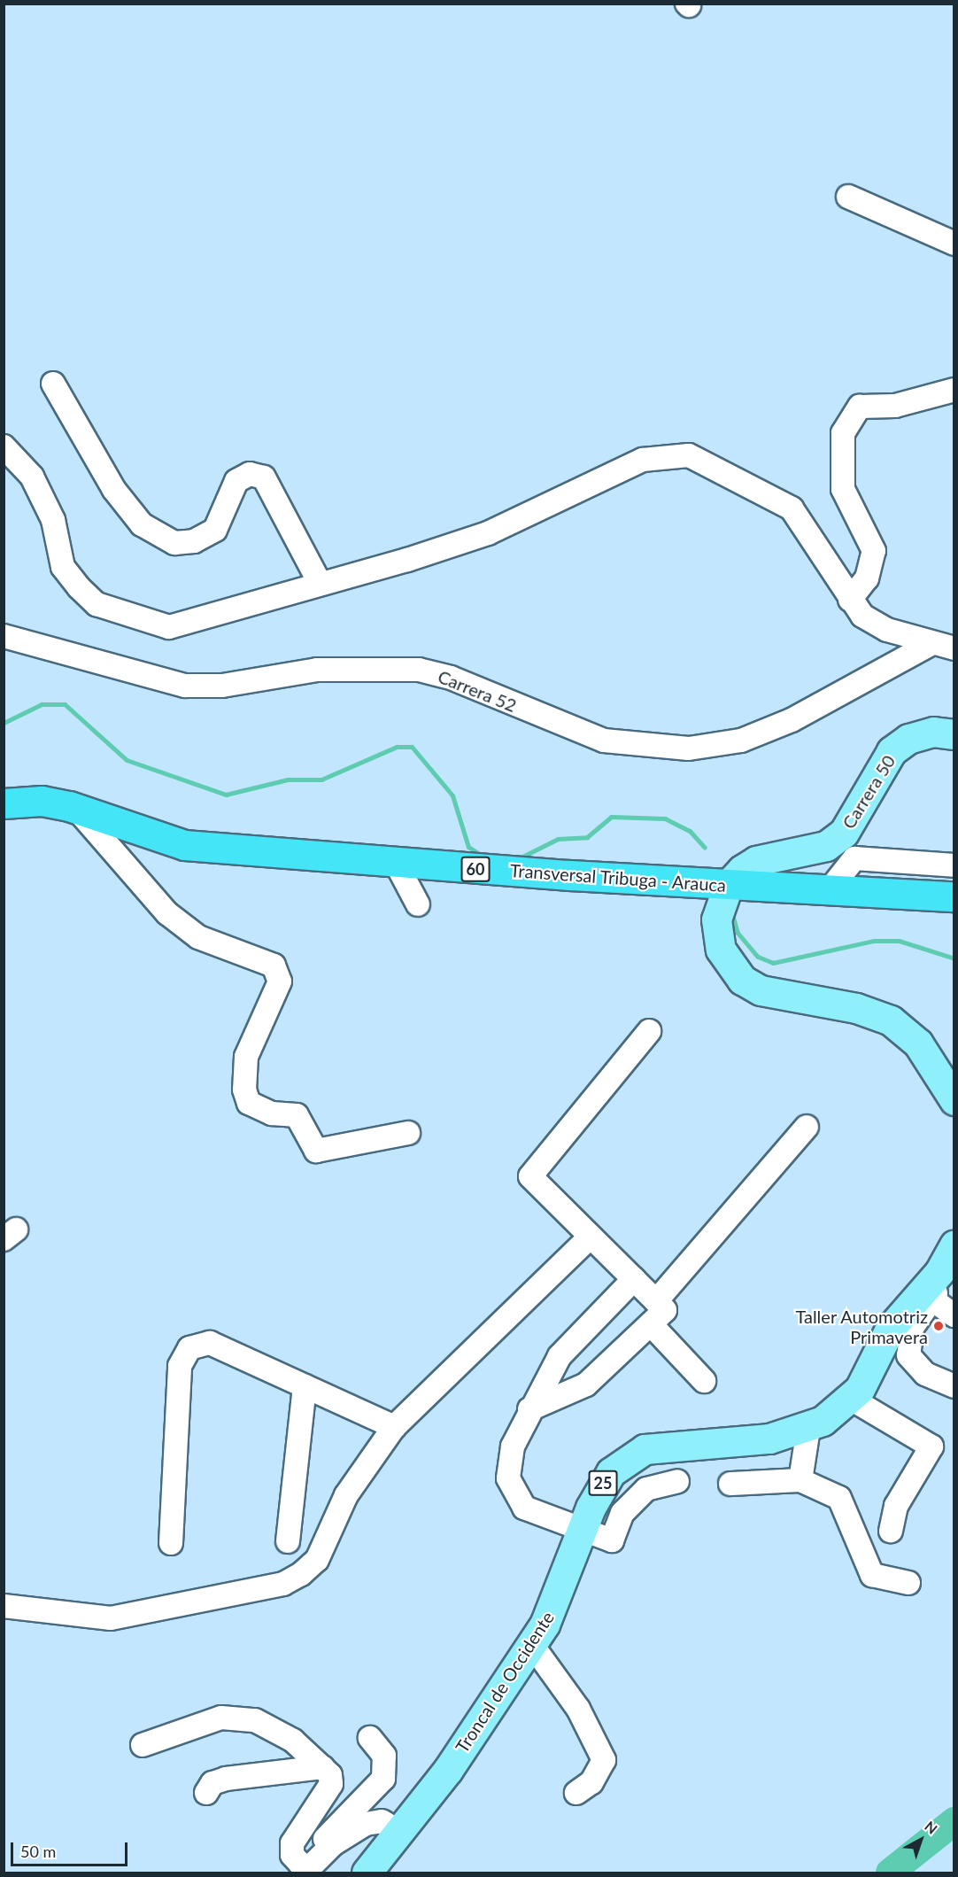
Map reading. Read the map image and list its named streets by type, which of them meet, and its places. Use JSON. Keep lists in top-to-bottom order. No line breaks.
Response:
{"streets":{"highway":["60","Transversal Tribuga - Arauca"],"main road":["Carrera 50","25","Troncal de Occidente"],"street":["Carrera 52"]},"crossings":[["Carrera 50","Transversal Tribuga - Arauca"]],"places":["Taller Automotriz Primavera"],"scale_bar":"50 m","north":"top right"}
